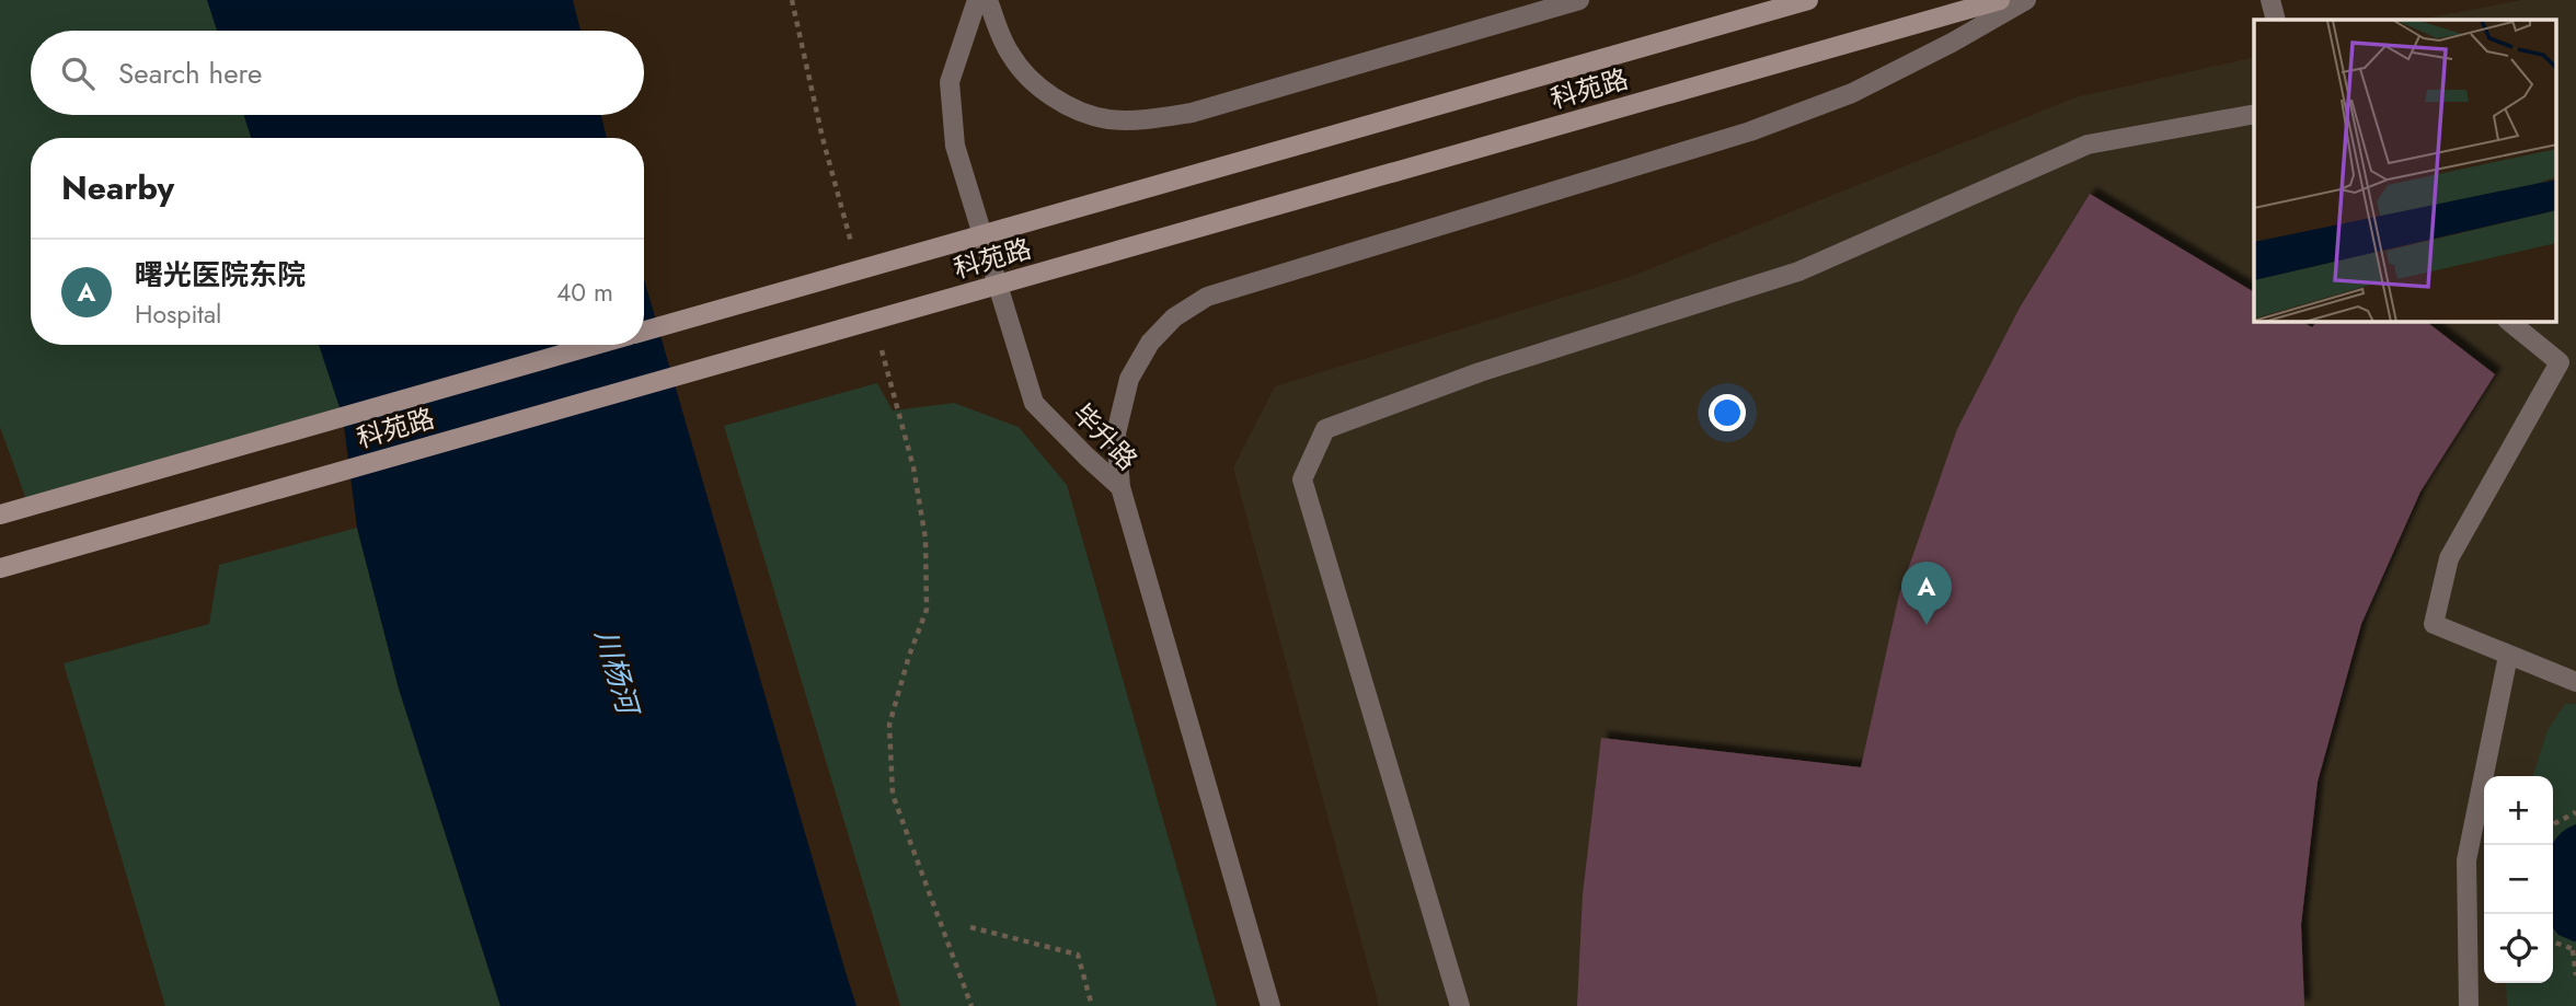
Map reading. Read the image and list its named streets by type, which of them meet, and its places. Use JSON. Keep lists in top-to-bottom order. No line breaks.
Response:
{"streets":{"street":["科苑路","毕升路"]},"water":["川杨河"],"page":{"search":"Search here","heading":"Nearby","list":[{"mark":"A","name":"曙光医院东院","note":"Hospital","value":"40 m"}],"pins":"A","map_buttons":["+","−"]}}
